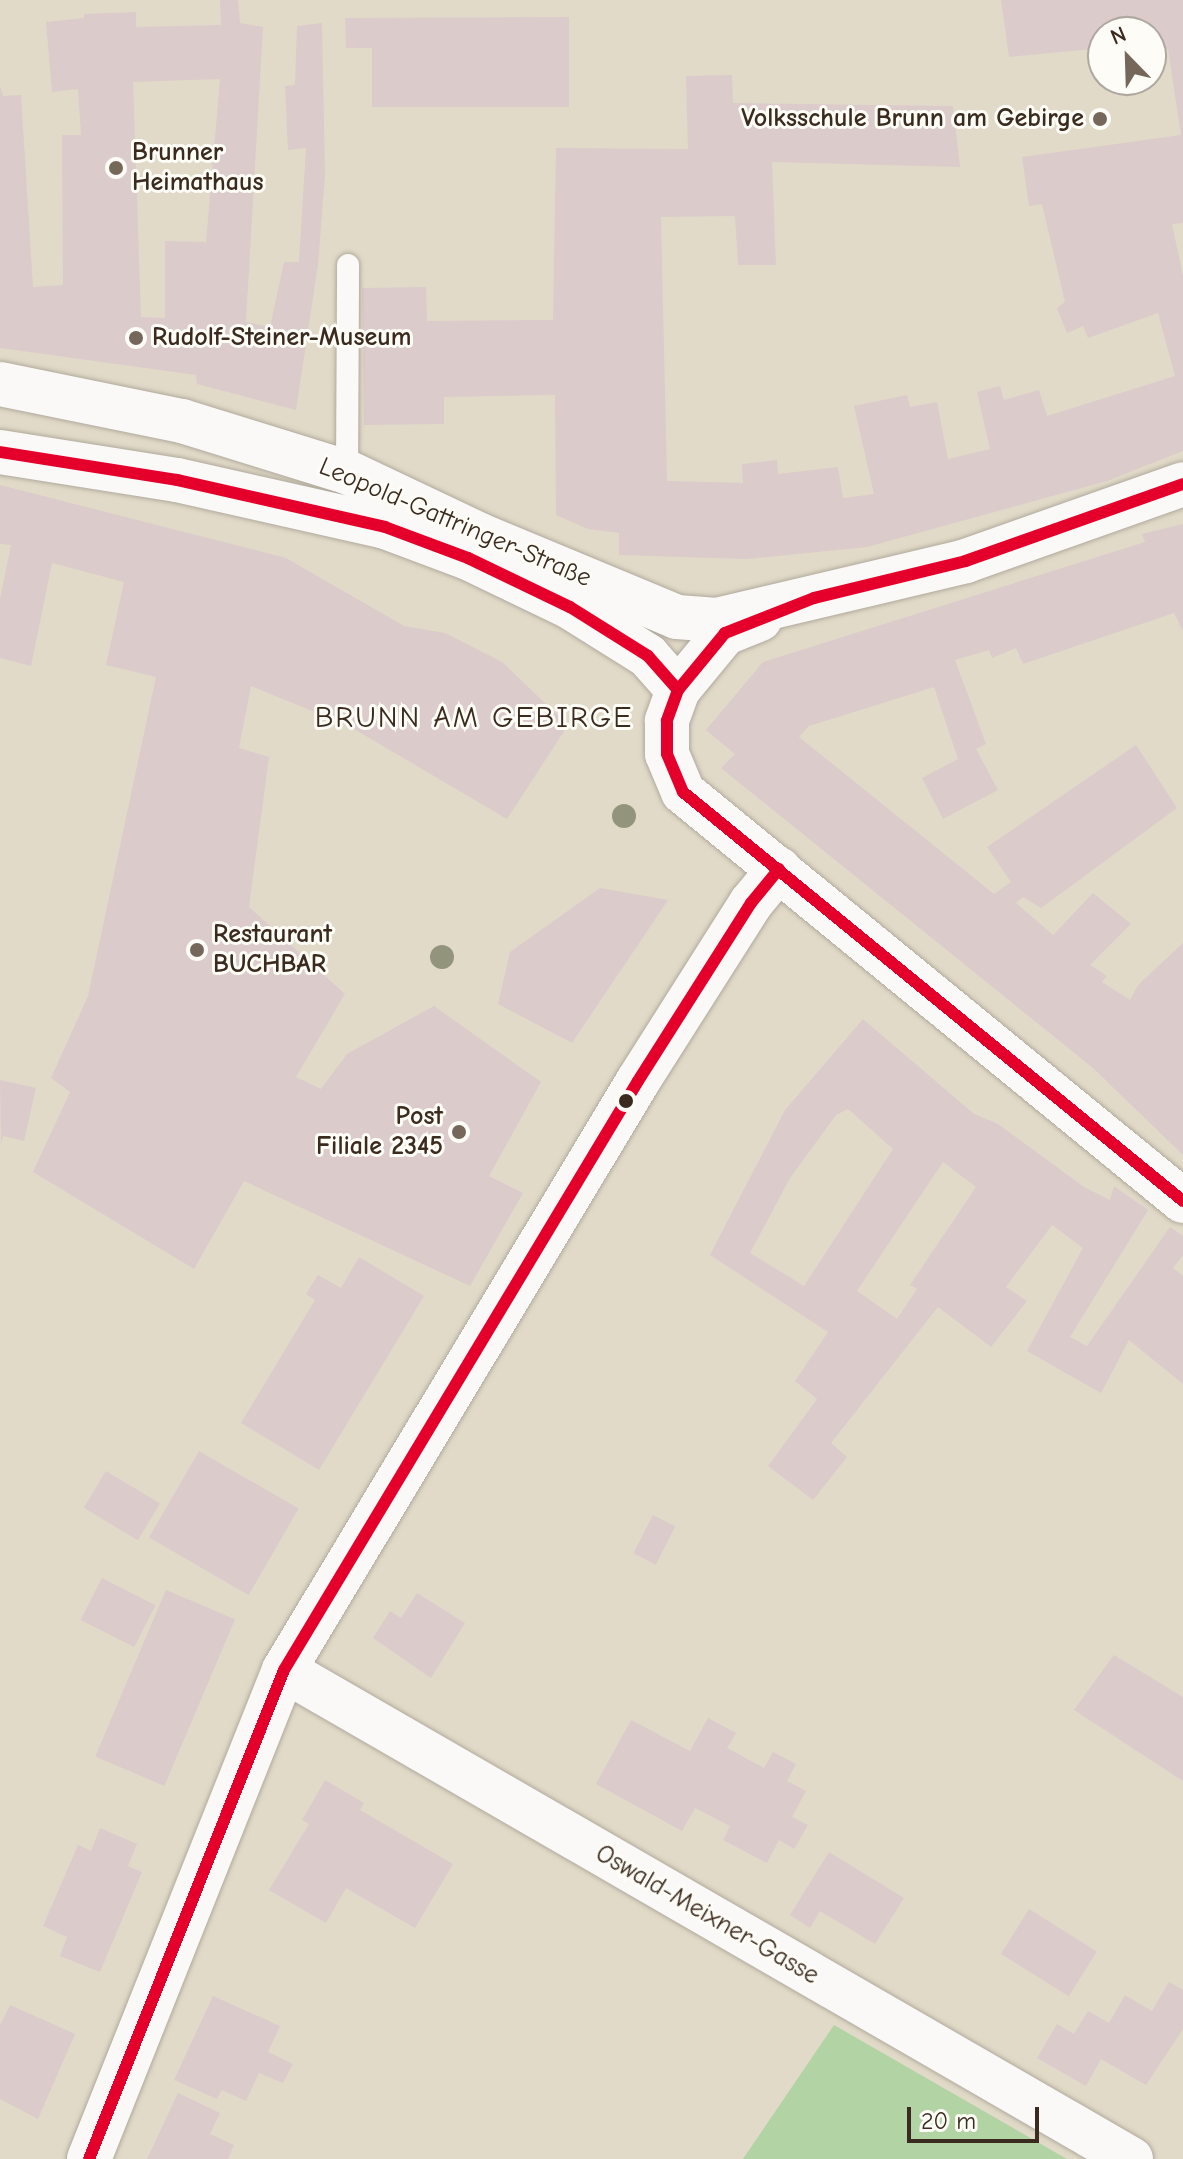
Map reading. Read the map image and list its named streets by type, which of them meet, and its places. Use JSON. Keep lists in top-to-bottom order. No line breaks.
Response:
{"streets":{"main road":["Leopold-Gattringer-Straße","Oswald-Meixner-Gasse"]},"districts":["BRUNN AM GEBIRGE"],"places":["Volksschule Brunn am Gebirge","Brunner Heimathaus","Rudolf-Steiner-Museum","Restaurant BUCHBAR","Post Filiale 2345"],"scale_bar":"20 m","north":"top left"}
